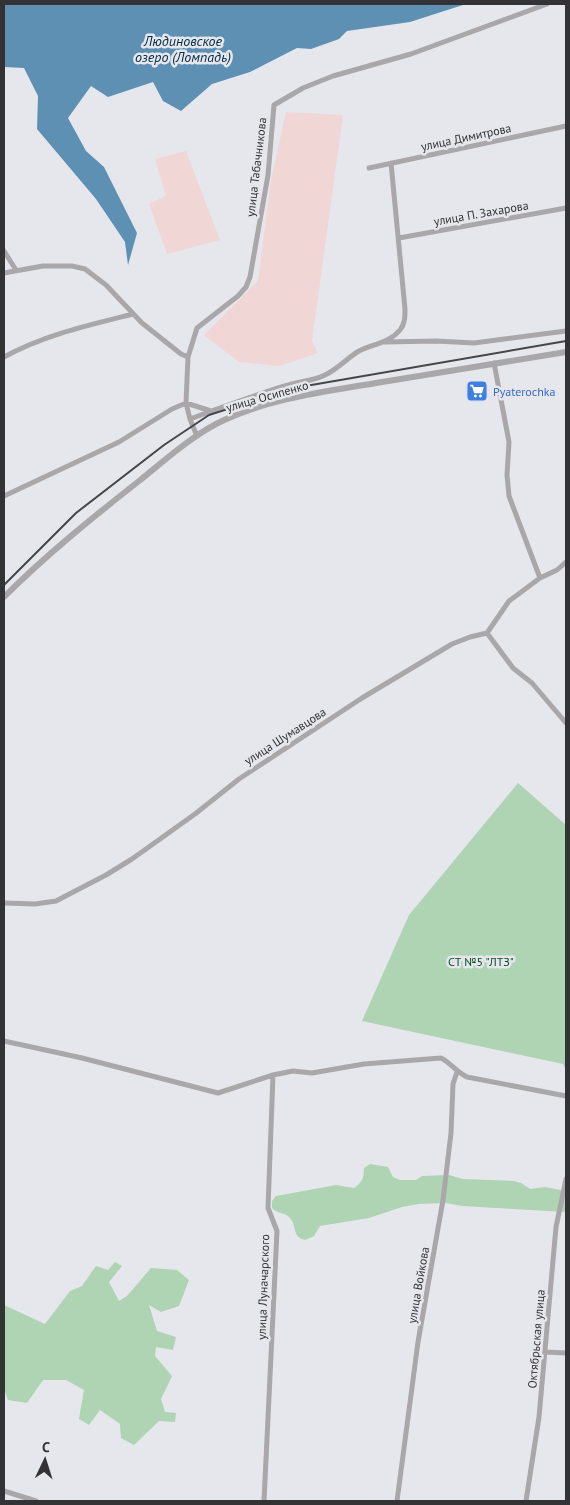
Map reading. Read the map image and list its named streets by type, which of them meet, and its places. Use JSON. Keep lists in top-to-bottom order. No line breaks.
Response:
{"streets":{"street":["улица Димитрова","улица Табачникова","улица П. Захарова","улица Осипенко","улица Шумавцова","улица Войкова","улица Луначарского","Октябрьская улица"]},"crossings":[["улица Табачникова","улица Осипенко"]],"water":["Людиновское озеро (Ломпадь)"],"parks":["СТ №5 \"ЛТЗ\""],"places":{"supermarket":["Pyaterochka"]},"north":"top"}
